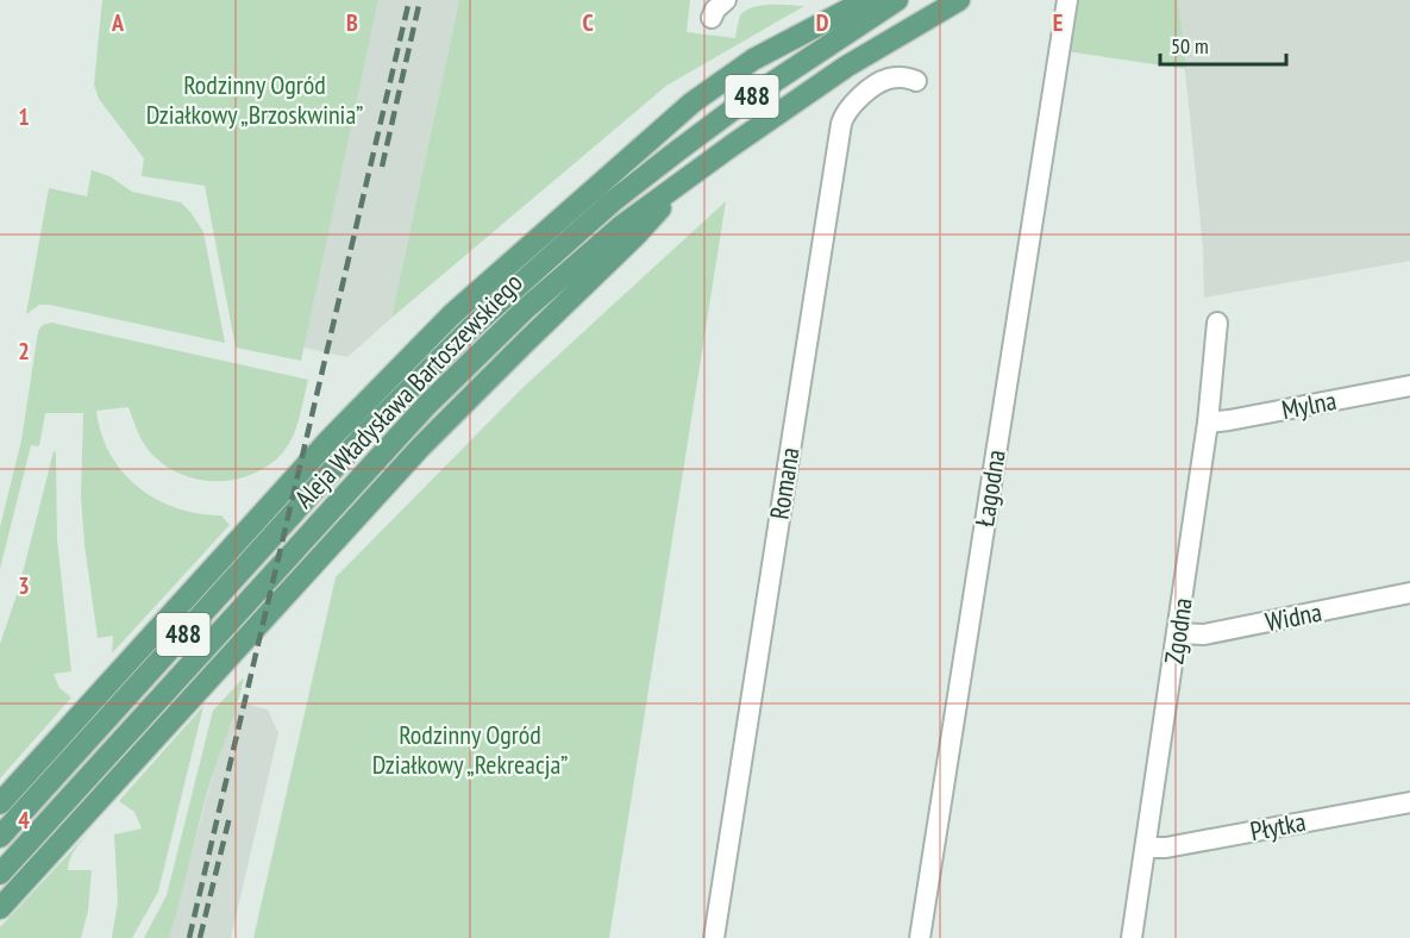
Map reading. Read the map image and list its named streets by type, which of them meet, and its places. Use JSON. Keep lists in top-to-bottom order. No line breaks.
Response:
{"streets":{"main road":["488","Aleja Władysława Bartoszewskiego"],"street":["Mylna","Romana","Łagodna","Widna","Zgodna","Płytka"]},"crossings":[["Mylna","Zgodna"],["Widna","Zgodna"],["Zgodna","Płytka"]],"parks":["Rodzinny Ogród Działkowy „Brzoskwinia”","Rodzinny Ogród Działkowy „Rekreacja”"],"scale_bar":"50 m","grid":{"columns":["A","B","C","D","E"],"rows":["1","2","3","4"]}}
